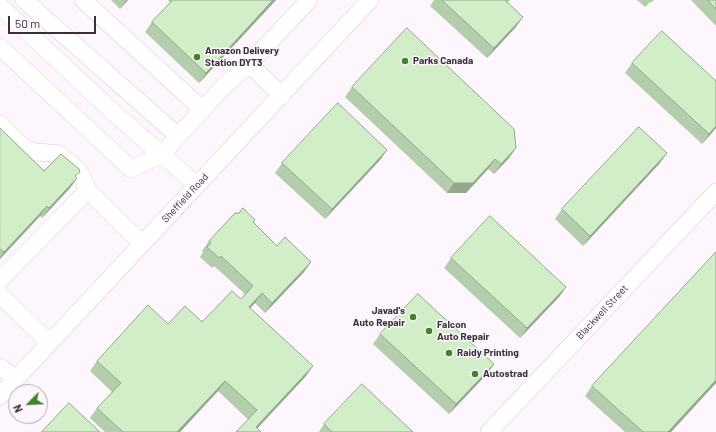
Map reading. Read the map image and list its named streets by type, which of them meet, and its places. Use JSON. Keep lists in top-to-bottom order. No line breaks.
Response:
{"streets":{"street":["Sheffield Road","Blackwell Street"]},"places":["Amazon Delivery Station DYT3","Parks Canada","Javad's Auto Repair","Falcon Auto Repair","Raidy Printing","Autostrad"],"scale_bar":"50 m","north":"bottom left"}
